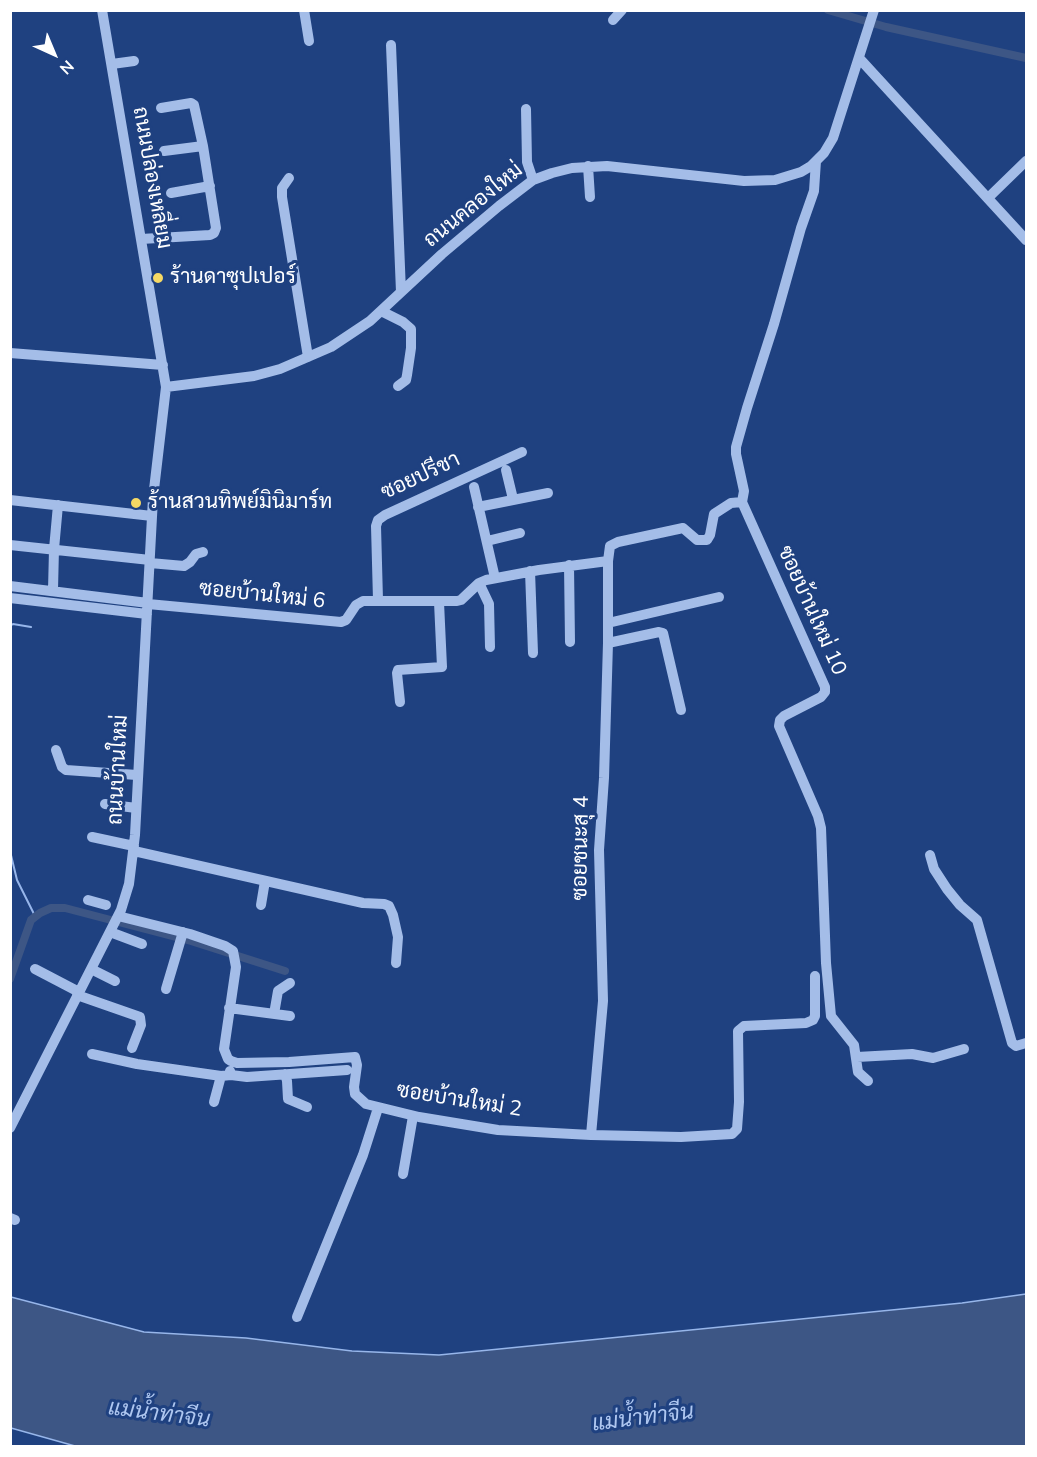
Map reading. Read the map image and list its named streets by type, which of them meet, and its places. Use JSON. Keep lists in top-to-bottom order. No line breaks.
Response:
{"streets":{"street":["ถนนปล่องเหลี่ยม","ถนนคลองใหม่","ซอยปรีชา","ซอยบ้านใหม่ 6","ซอยบ้านใหม่ 10","ถนนบ้านใหม่","ซอยชนะสุ 4","ซอยบ้านใหม่ 2"]},"crossings":[["ถนนปล่องเหลี่ยม","ถนนคลองใหม่"],["ถนนปล่องเหลี่ยม","ถนนบ้านใหม่"],["ถนนคลองใหม่","ซอยบ้านใหม่ 10"],["ถนนคลองใหม่","ถนนบ้านใหม่"],["ซอยปรีชา","ซอยบ้านใหม่ 6"],["ซอยบ้านใหม่ 6","ถนนบ้านใหม่"],["ซอยบ้านใหม่ 6","ซอยชนะสุ 4"],["ซอยชนะสุ 4","ซอยบ้านใหม่ 2"]],"water":["แม่น้ำท่าจีน"],"places":["ร้านดาซุปเปอร์","ร้านสวนทิพย์มินิมาร์ท"],"north":"bottom right"}
